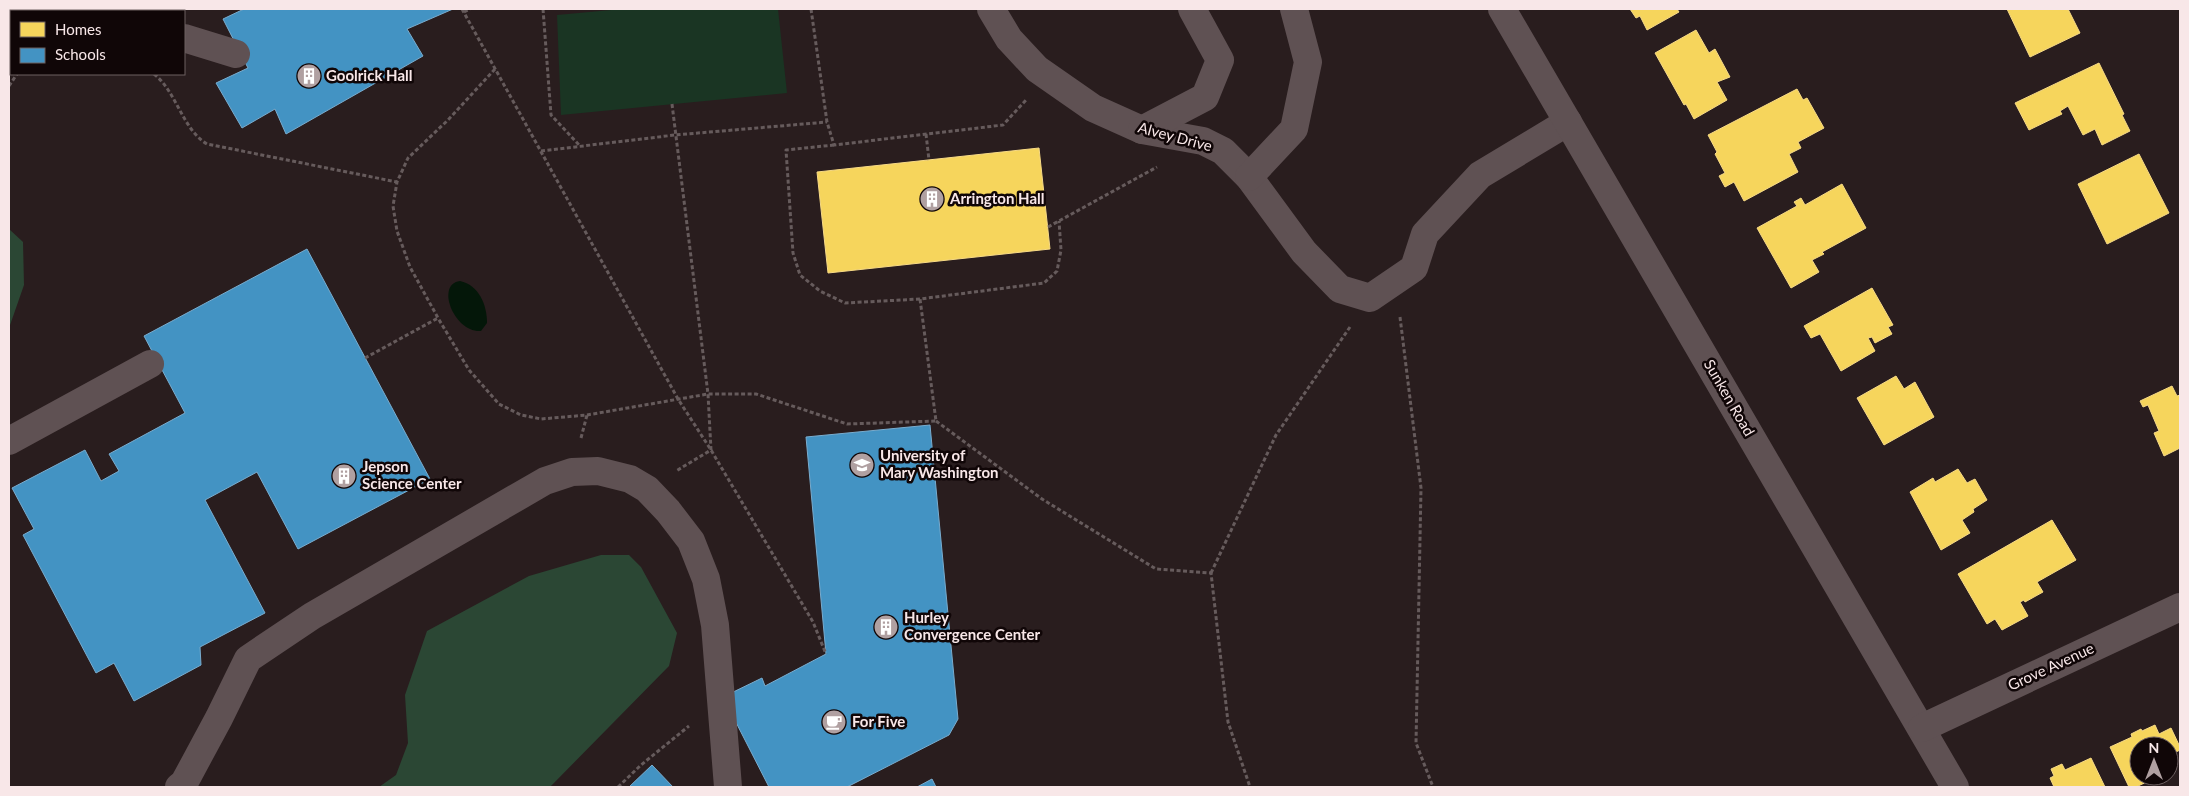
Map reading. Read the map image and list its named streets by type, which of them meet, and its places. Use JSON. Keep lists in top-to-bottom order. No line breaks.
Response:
{"streets":{"street":["Alvey Drive","Sunken Road","Grove Avenue"]},"crossings":[["Sunken Road","Grove Avenue"]],"places":{"building":["Goolrick Hall","Arrington Hall","Jepson Science Center","Hurley Convergence Center"],"school or university":["University of Mary Washington"],"cafe":["For Five"]},"legend":["Homes","Schools"],"north":"top"}
